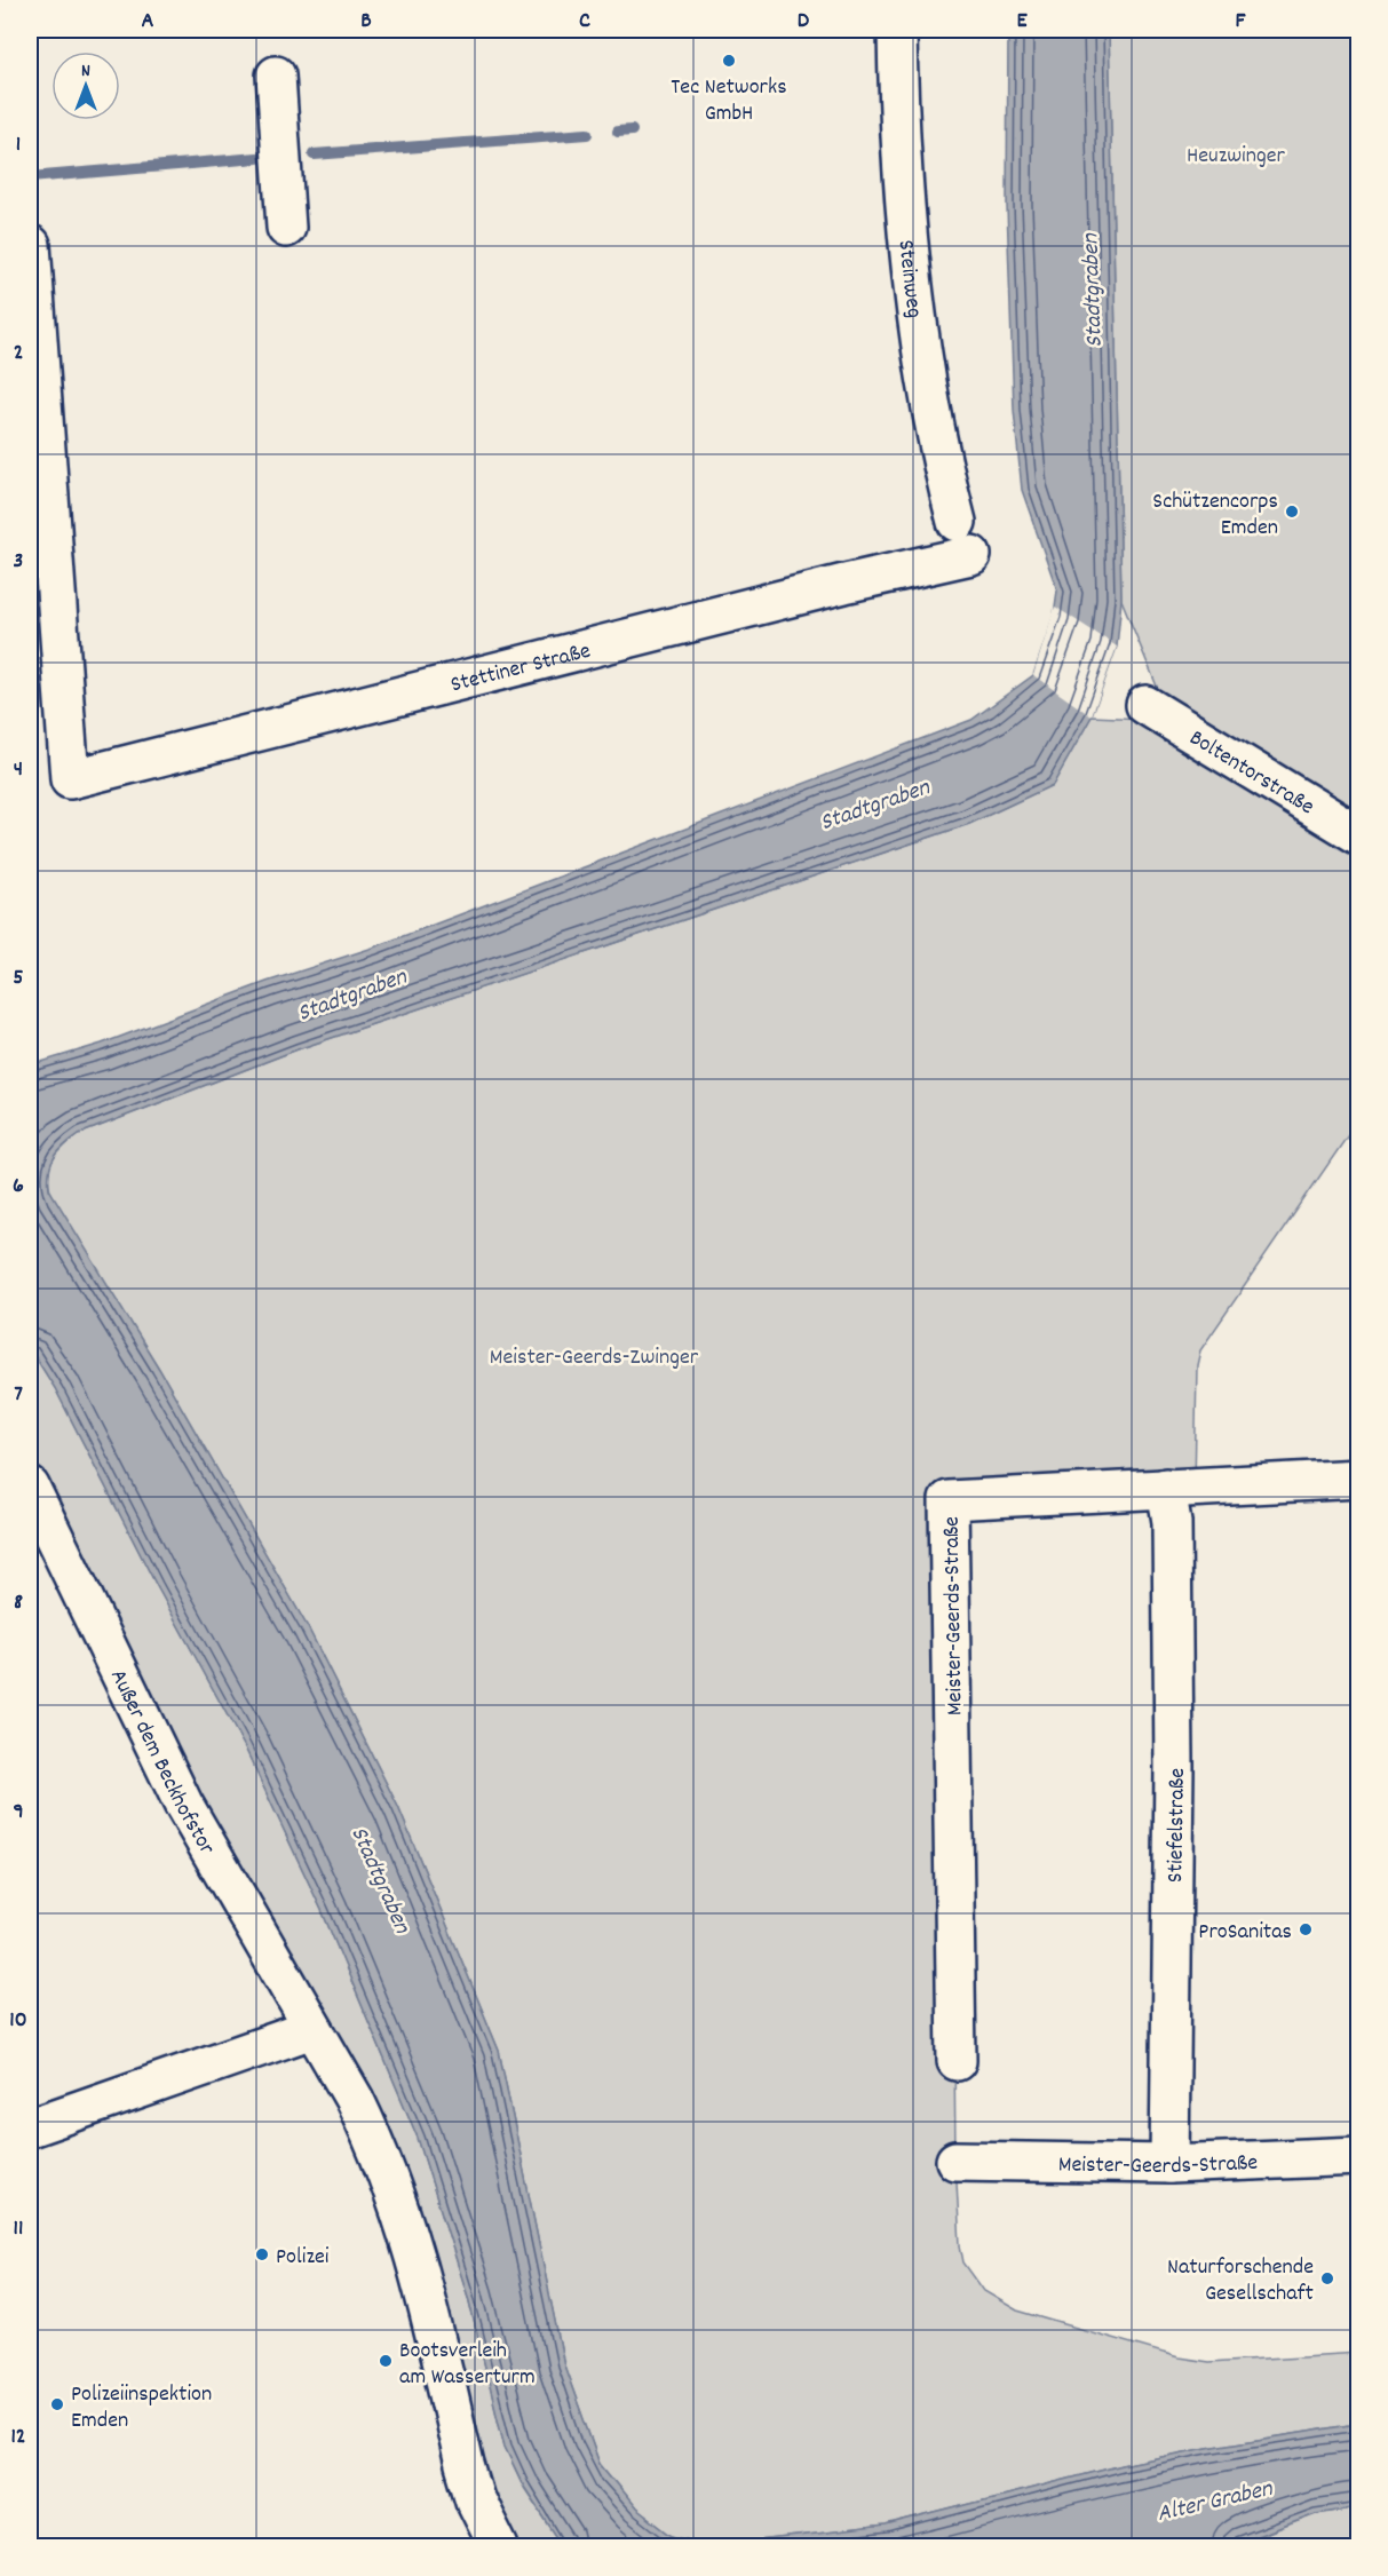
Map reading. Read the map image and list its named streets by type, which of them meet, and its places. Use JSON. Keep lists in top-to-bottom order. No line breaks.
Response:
{"streets":{"street":["Steinweg","Stettiner Straße","Boltentorstraße","Meister-Geerds-Straße","Außer dem Beckhofstor","Stiefelstraße"]},"crossings":[["Meister-Geerds-Straße","Stiefelstraße"]],"water":["Stadtgraben","Alter Graben"],"parks":["Heuzwinger","Meister-Geerds-Zwinger"],"places":["Tec Networks GmbH","Schützencorps Emden","ProSanitas","Polizei","Naturforschende Gesellschaft","Bootsverleih am Wasserturm","Polizeiinspektion Emden"],"north":"top","grid":{"columns":["A","B","C","D","E","F"],"rows":["1","2","3","4","5","6","7","8","9","10","11","12"]}}
